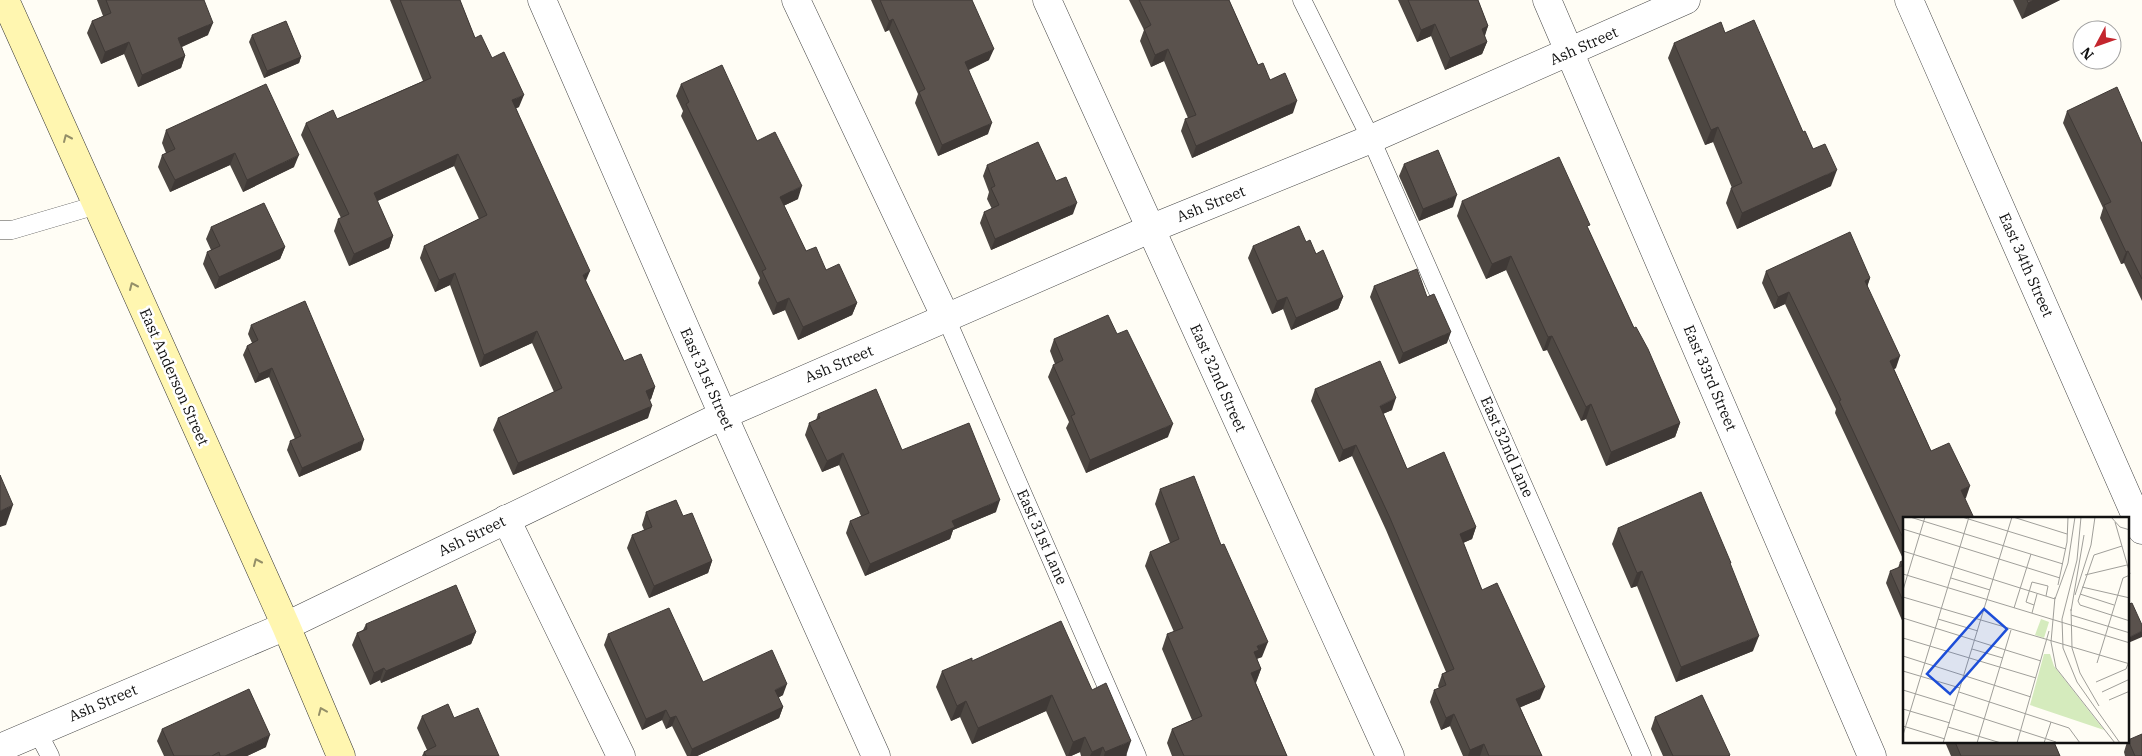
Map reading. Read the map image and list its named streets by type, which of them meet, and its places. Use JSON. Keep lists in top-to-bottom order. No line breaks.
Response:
{"streets":{"main road":["East Anderson Street"],"street":["Ash Street","East 34th Street","East 32nd Street","East 33rd Street","East 31st Street"],"lane":["East 32nd Lane","East 31st Lane"]},"crossings":[["Ash Street","East Anderson Street"],["Ash Street","East 32nd Street"],["Ash Street","East 33rd Street"],["Ash Street","East 31st Street"],["Ash Street","East 32nd Lane"],["Ash Street","East 31st Lane"]],"one_way":["East Anderson Street"],"north":"bottom left"}
